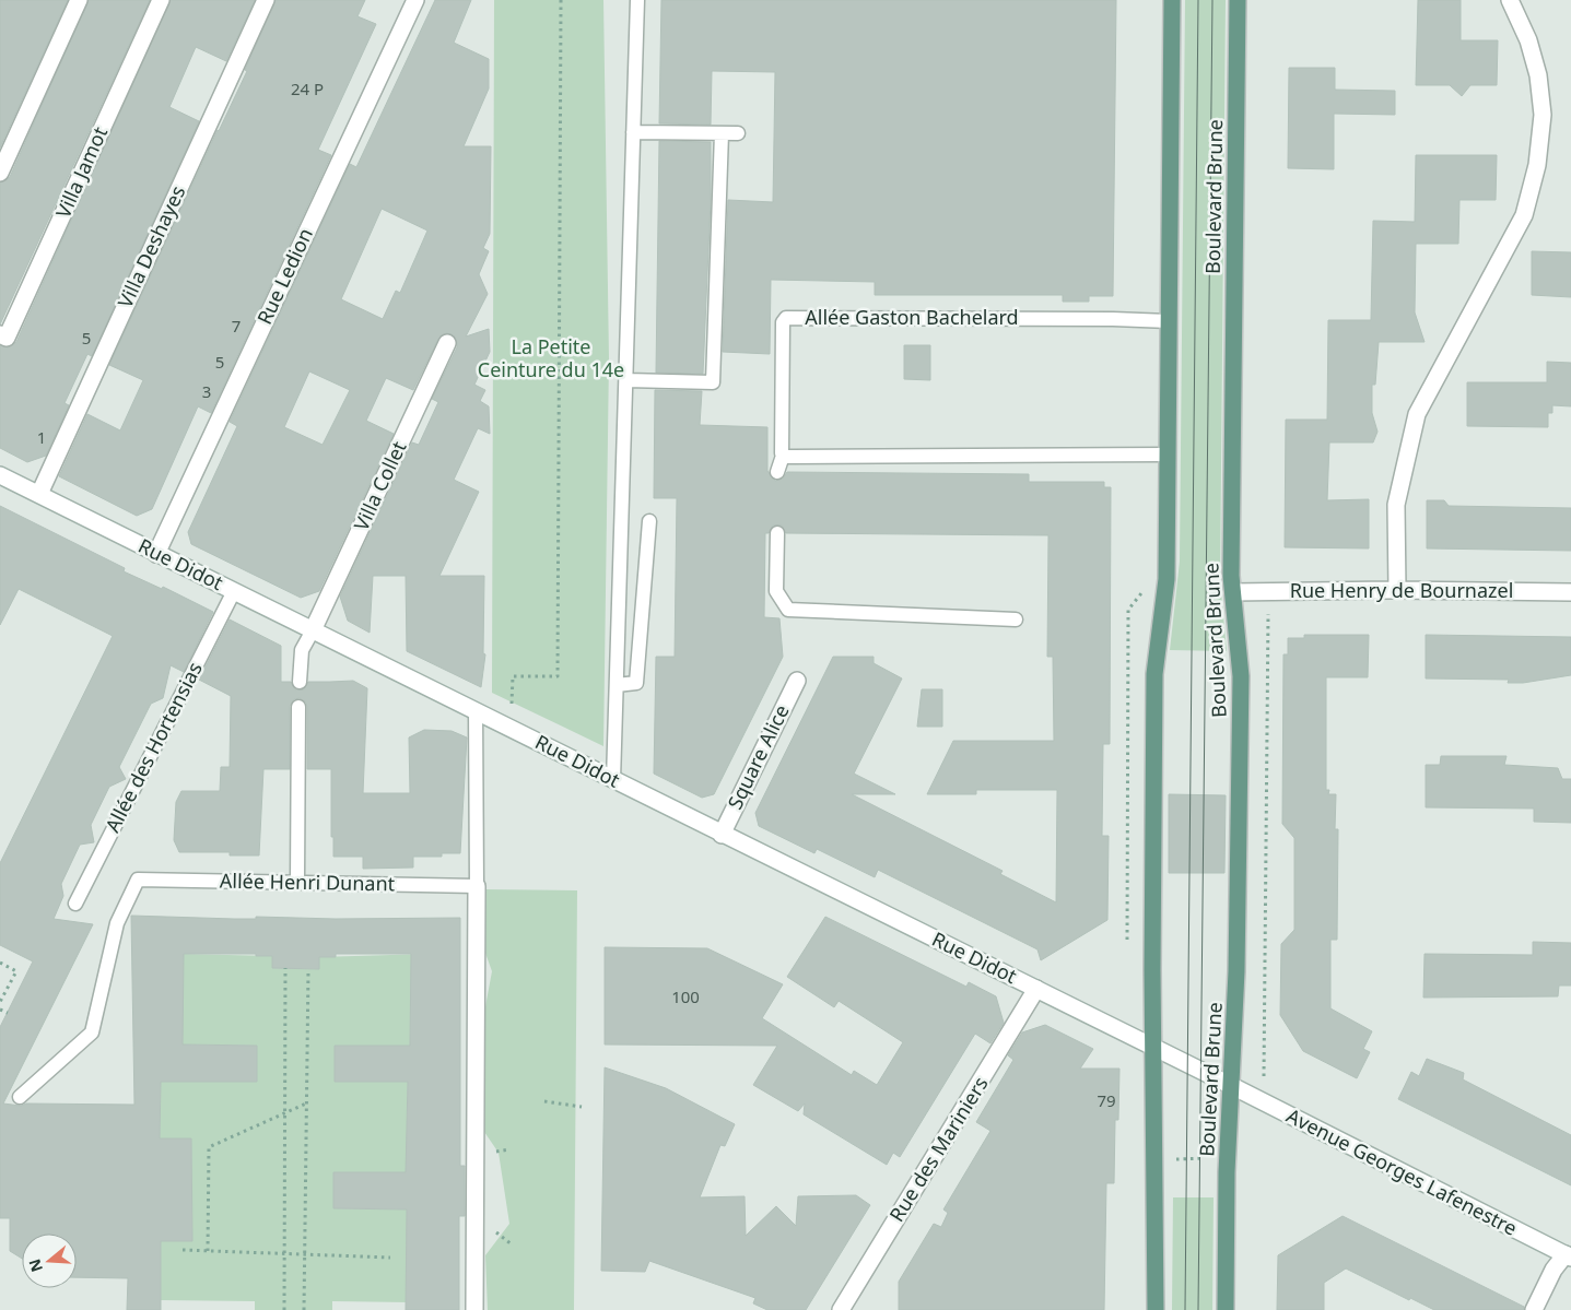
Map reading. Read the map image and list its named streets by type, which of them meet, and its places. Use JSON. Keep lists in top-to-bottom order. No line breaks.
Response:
{"streets":{"main road":["Boulevard Brune"],"street":["Villa Jamot","Villa Deshayes","Rue Ledion","Villa Collet","Rue Didot","Rue Henry de Bournazel","Square Alice","Rue des Mariniers","Avenue Georges Lafenestre"],"lane":["Allée Gaston Bachelard","Allée des Hortensias","Allée Henri Dunant"]},"crossings":[["Boulevard Brune","Rue Didot"],["Boulevard Brune","Rue Henry de Bournazel"],["Boulevard Brune","Avenue Georges Lafenestre"],["Villa Deshayes","Rue Didot"],["Rue Ledion","Rue Didot"],["Villa Collet","Rue Didot"],["Rue Didot","Allée des Hortensias"],["Rue Didot","Square Alice"],["Rue Didot","Rue des Mariniers"],["Rue Didot","Avenue Georges Lafenestre"]],"parks":["La Petite Ceinture du 14e"],"house_numbers":["24 P","7","5","5","3","1","100","79"],"north":"left"}
